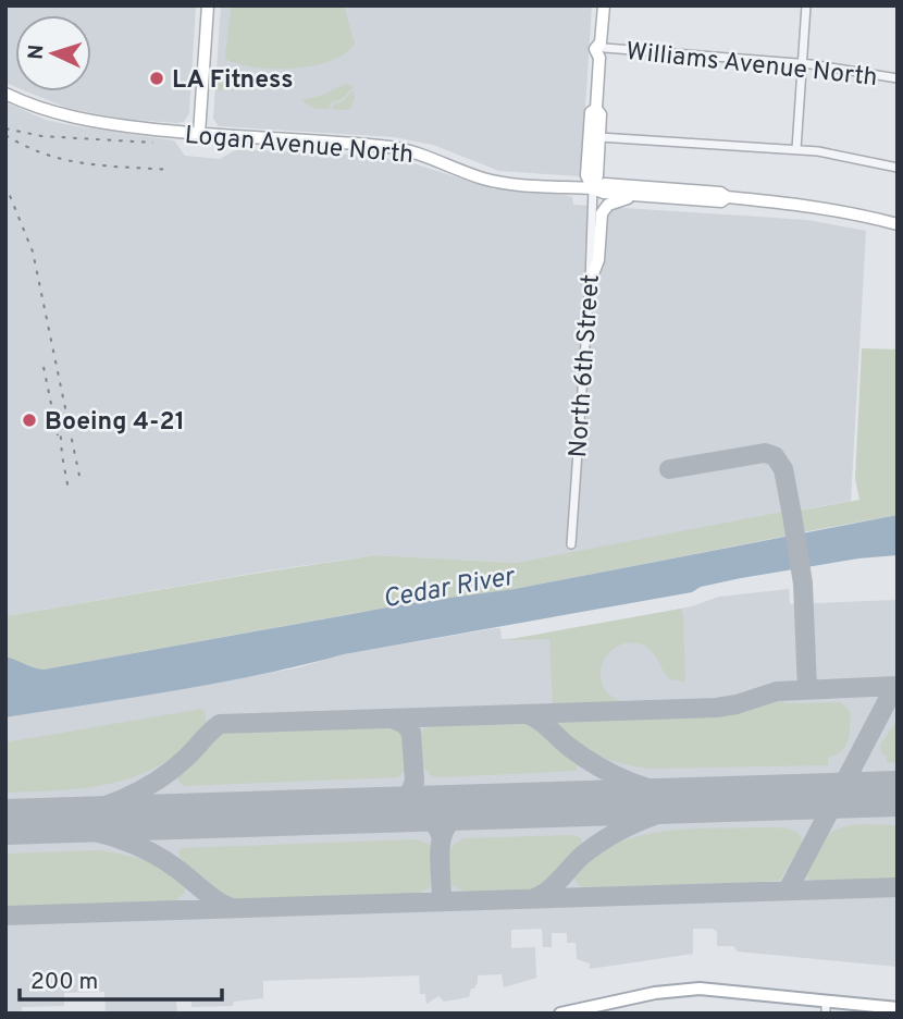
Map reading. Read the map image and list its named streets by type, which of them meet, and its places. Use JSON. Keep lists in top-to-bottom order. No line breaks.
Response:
{"streets":{"main road":["Logan Avenue North","North 6th Street"],"street":["Williams Avenue North"]},"crossings":[["Williams Avenue North","North 6th Street"],["Logan Avenue North","North 6th Street"]],"water":["Cedar River"],"places":["LA Fitness","Boeing 4-21"],"scale_bar":"200 m","north":"left"}
